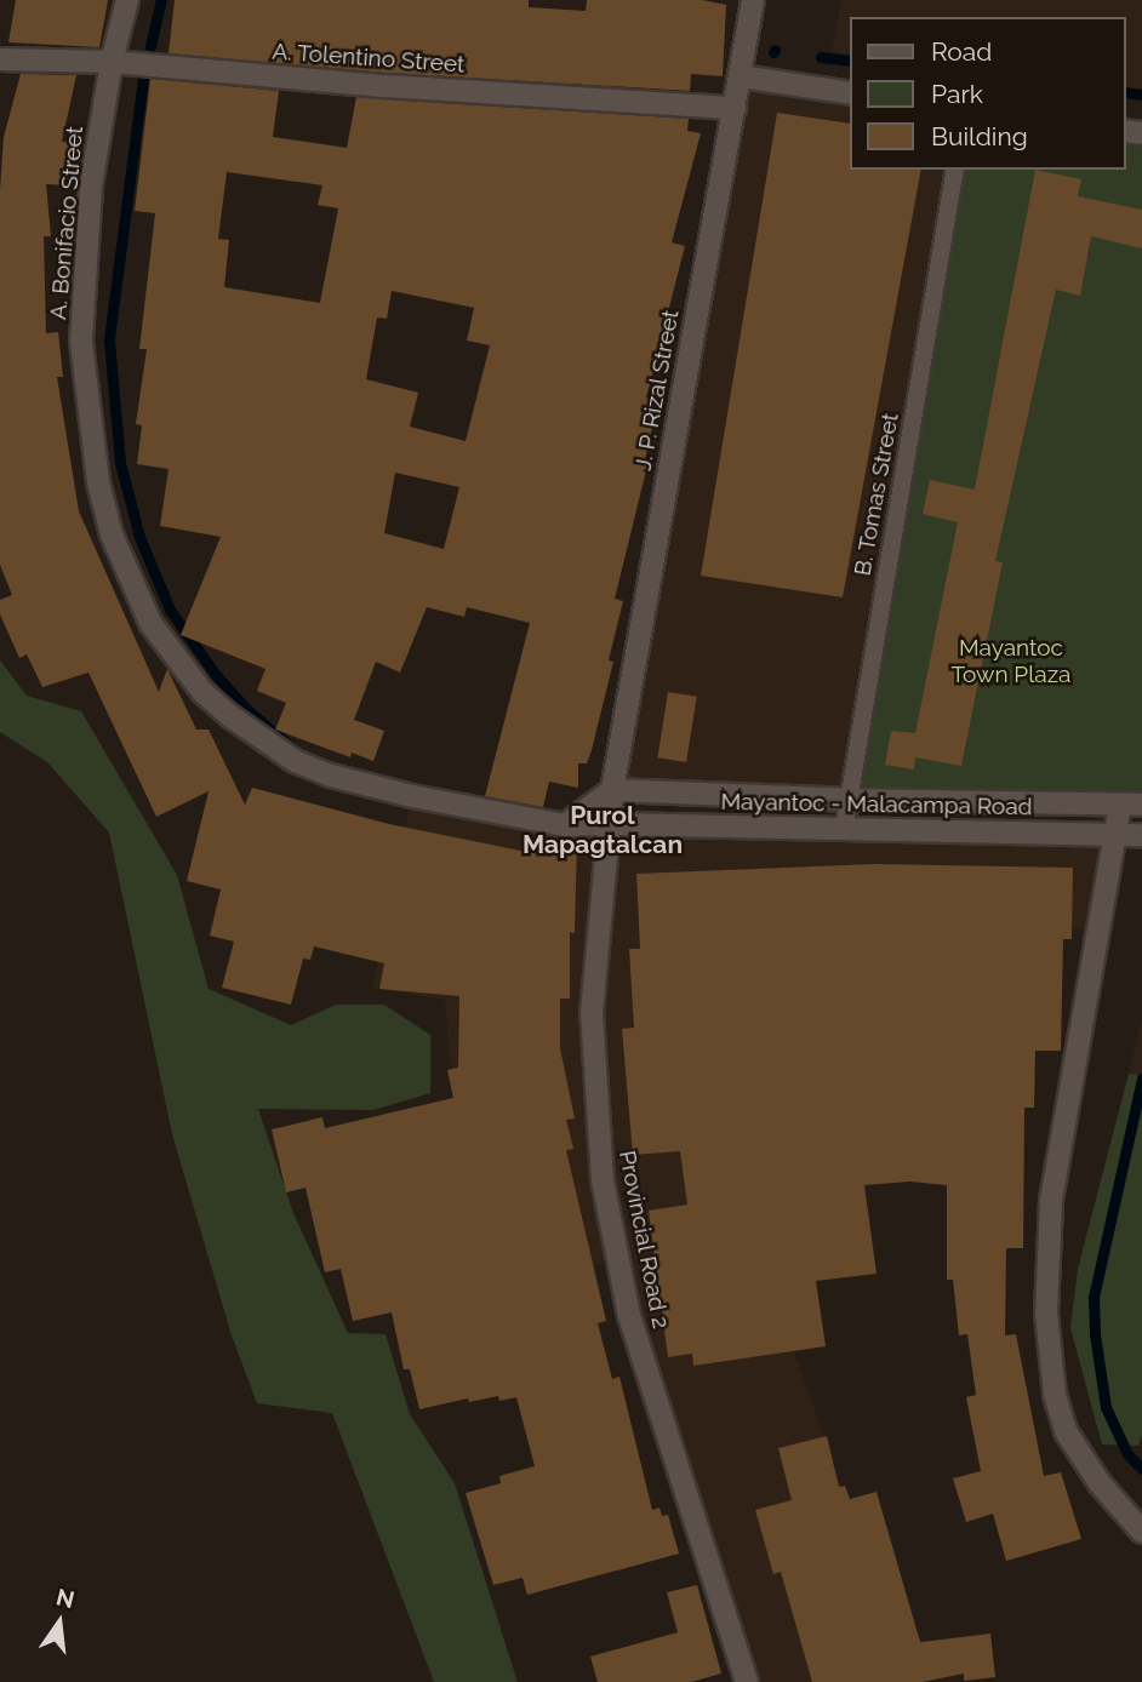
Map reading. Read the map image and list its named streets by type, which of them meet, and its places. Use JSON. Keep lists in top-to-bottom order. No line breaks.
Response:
{"streets":{"street":["A. Tolentino Street","A. Bonifacio Street","J. P. Rizal Street","Mayantoc - Malacampa Road","Provincial Road 2"],"lane":["B. Tomas Street"]},"crossings":[["A. Tolentino Street","A. Bonifacio Street"],["A. Tolentino Street","J. P. Rizal Street"],["A. Bonifacio Street","Mayantoc - Malacampa Road"],["A. Bonifacio Street","Provincial Road 2"],["J. P. Rizal Street","Mayantoc - Malacampa Road"],["J. P. Rizal Street","Provincial Road 2"],["B. Tomas Street","Mayantoc - Malacampa Road"],["Mayantoc - Malacampa Road","Provincial Road 2"]],"districts":["Purol Mapagtalcan"],"parks":["Mayantoc Town Plaza"],"legend":["Road","Park","Building"],"north":"top"}
